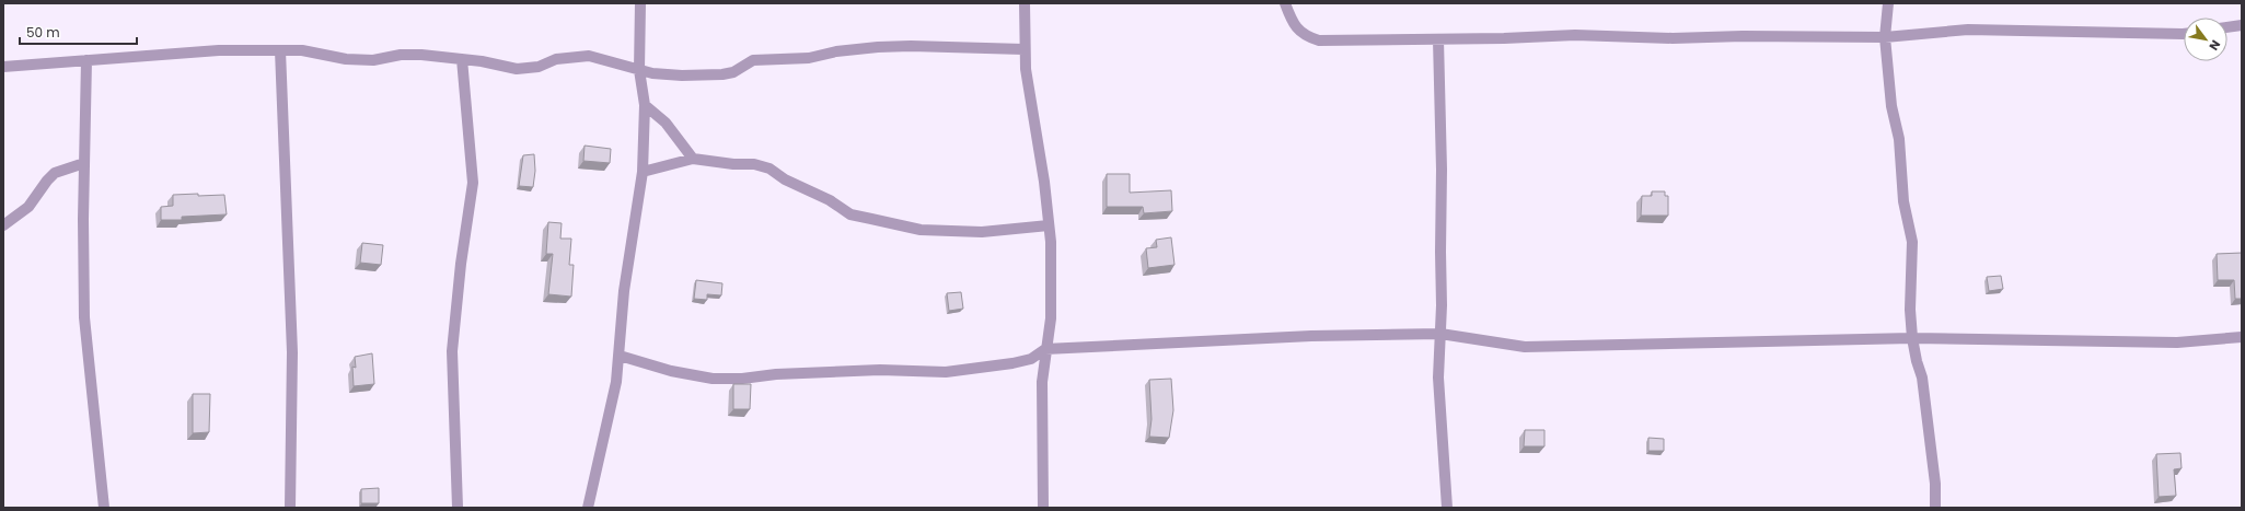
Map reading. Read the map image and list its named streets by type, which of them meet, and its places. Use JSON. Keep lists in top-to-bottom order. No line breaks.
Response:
{"scale_bar":"50 m","north":"bottom right"}
